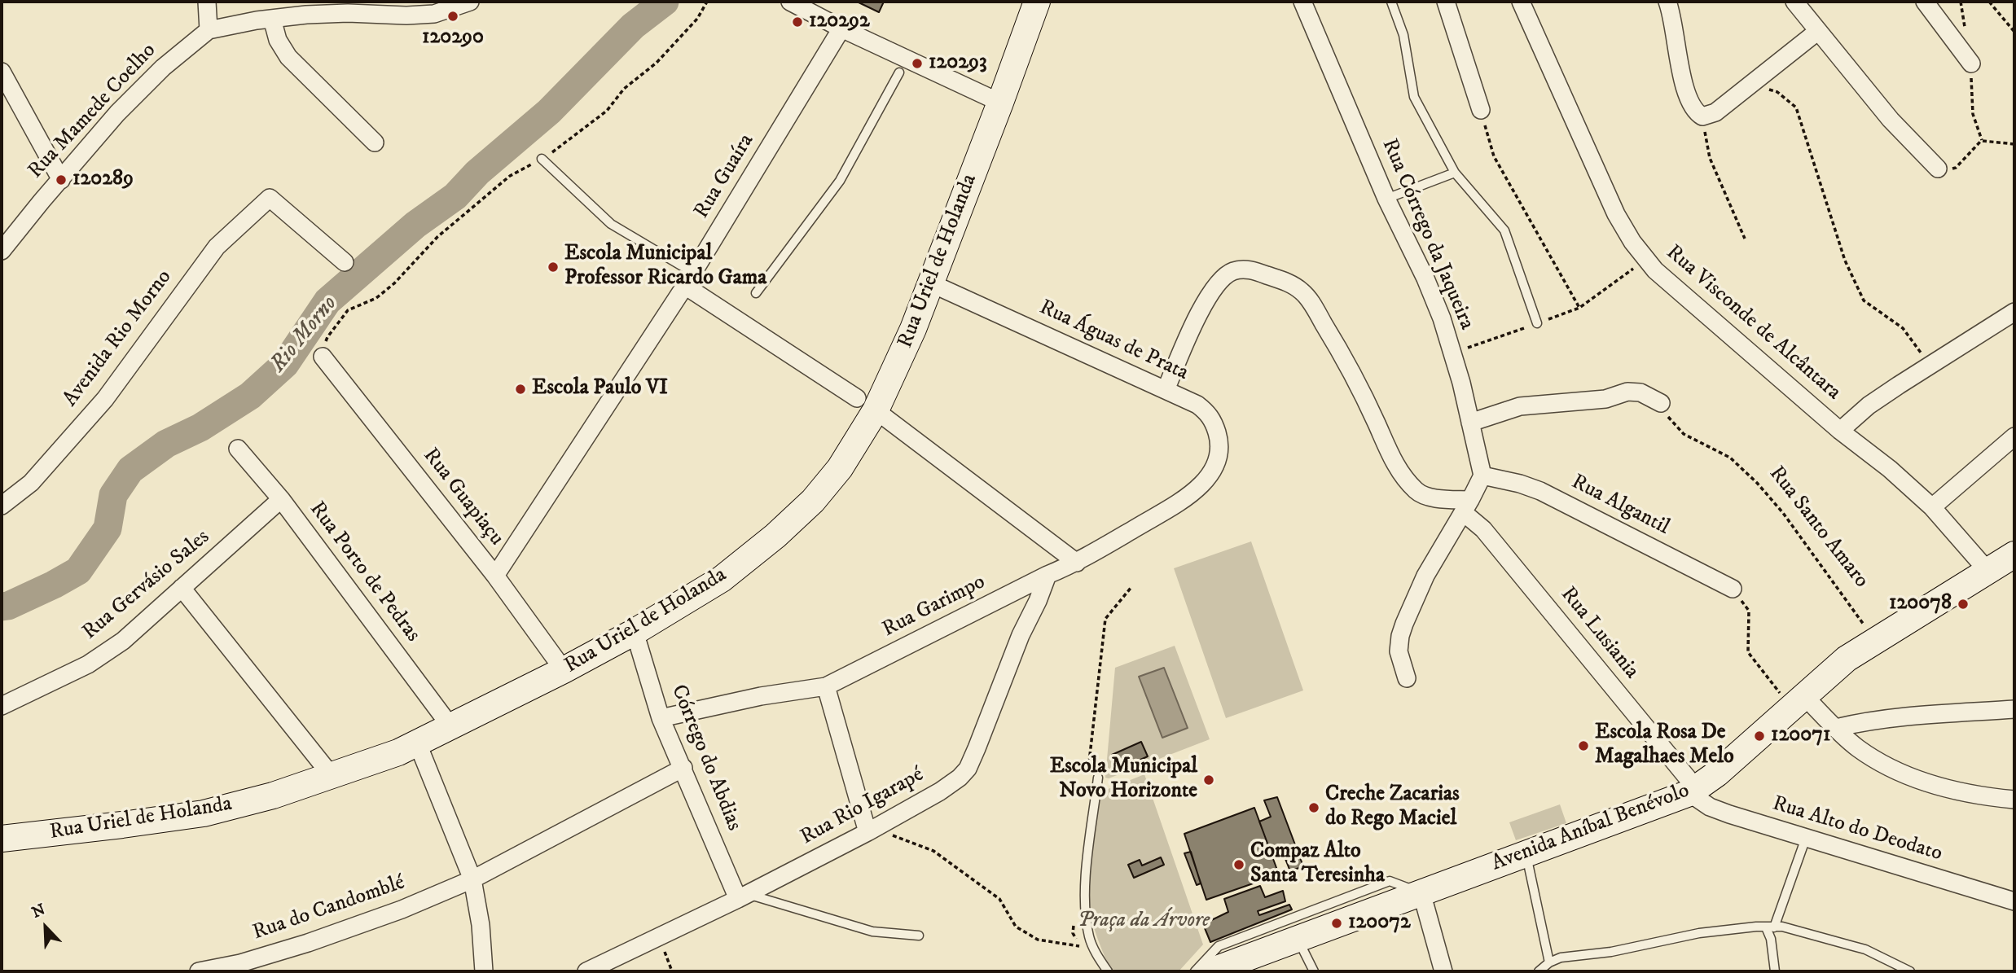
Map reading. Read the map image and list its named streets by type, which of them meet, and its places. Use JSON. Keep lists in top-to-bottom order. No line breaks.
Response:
{"streets":{"main road":["Rua Uriel de Holanda","Avenida Aníbal Benévolo"],"street":["Rua Mamede Coelho","Rua Guaíra","Rua Córrego da Jaqueira","Rua Visconde de Alcântara","Avenida Rio Morno","Rua Águas de Prata","Rua Guapiaçu","Rua Algantil","Rua Porto de Pedras","Rua Gervásio Sales","Rua Garimpo","Rua Lusiania","Córrego do Abdias","Rua Rio Igarapé","Rua Alto do Deodato","Rua do Candomblé"],"path":["Rua Santo Amaro"]},"crossings":[["Rua Guaíra","Rua Guapiaçu"],["Rua Córrego da Jaqueira","Rua Algantil"],["Rua Uriel de Holanda","Rua Águas de Prata"],["Rua Uriel de Holanda","Rua Guapiaçu"],["Rua Uriel de Holanda","Rua Porto de Pedras"],["Rua Uriel de Holanda","Córrego do Abdias"],["Rua Visconde de Alcântara","Avenida Aníbal Benévolo"],["Rua Águas de Prata","Rua Garimpo"],["Rua Santo Amaro","Avenida Aníbal Benévolo"],["Rua Porto de Pedras","Rua Gervásio Sales"],["Rua Garimpo","Córrego do Abdias"],["Rua Garimpo","Rua Rio Igarapé"],["Rua Lusiania","Avenida Aníbal Benévolo"],["Rua Lusiania","Rua Alto do Deodato"],["Córrego do Abdias","Rua Rio Igarapé"],["Córrego do Abdias","Rua do Candomblé"],["Avenida Aníbal Benévolo","Rua Alto do Deodato"]],"water":["Rio Morno"],"parks":["Praça da Árvore"],"places":["120290","120292","120293","120289","Escola Municipal Professor Ricardo Gama","Escola Paulo VI","120078","120071","Escola Rosa De Magalhaes Melo","Escola Municipal Novo Horizonte","Creche Zacarias do Rego Maciel","Compaz Alto Santa Teresinha","120072"],"north":"top left"}
